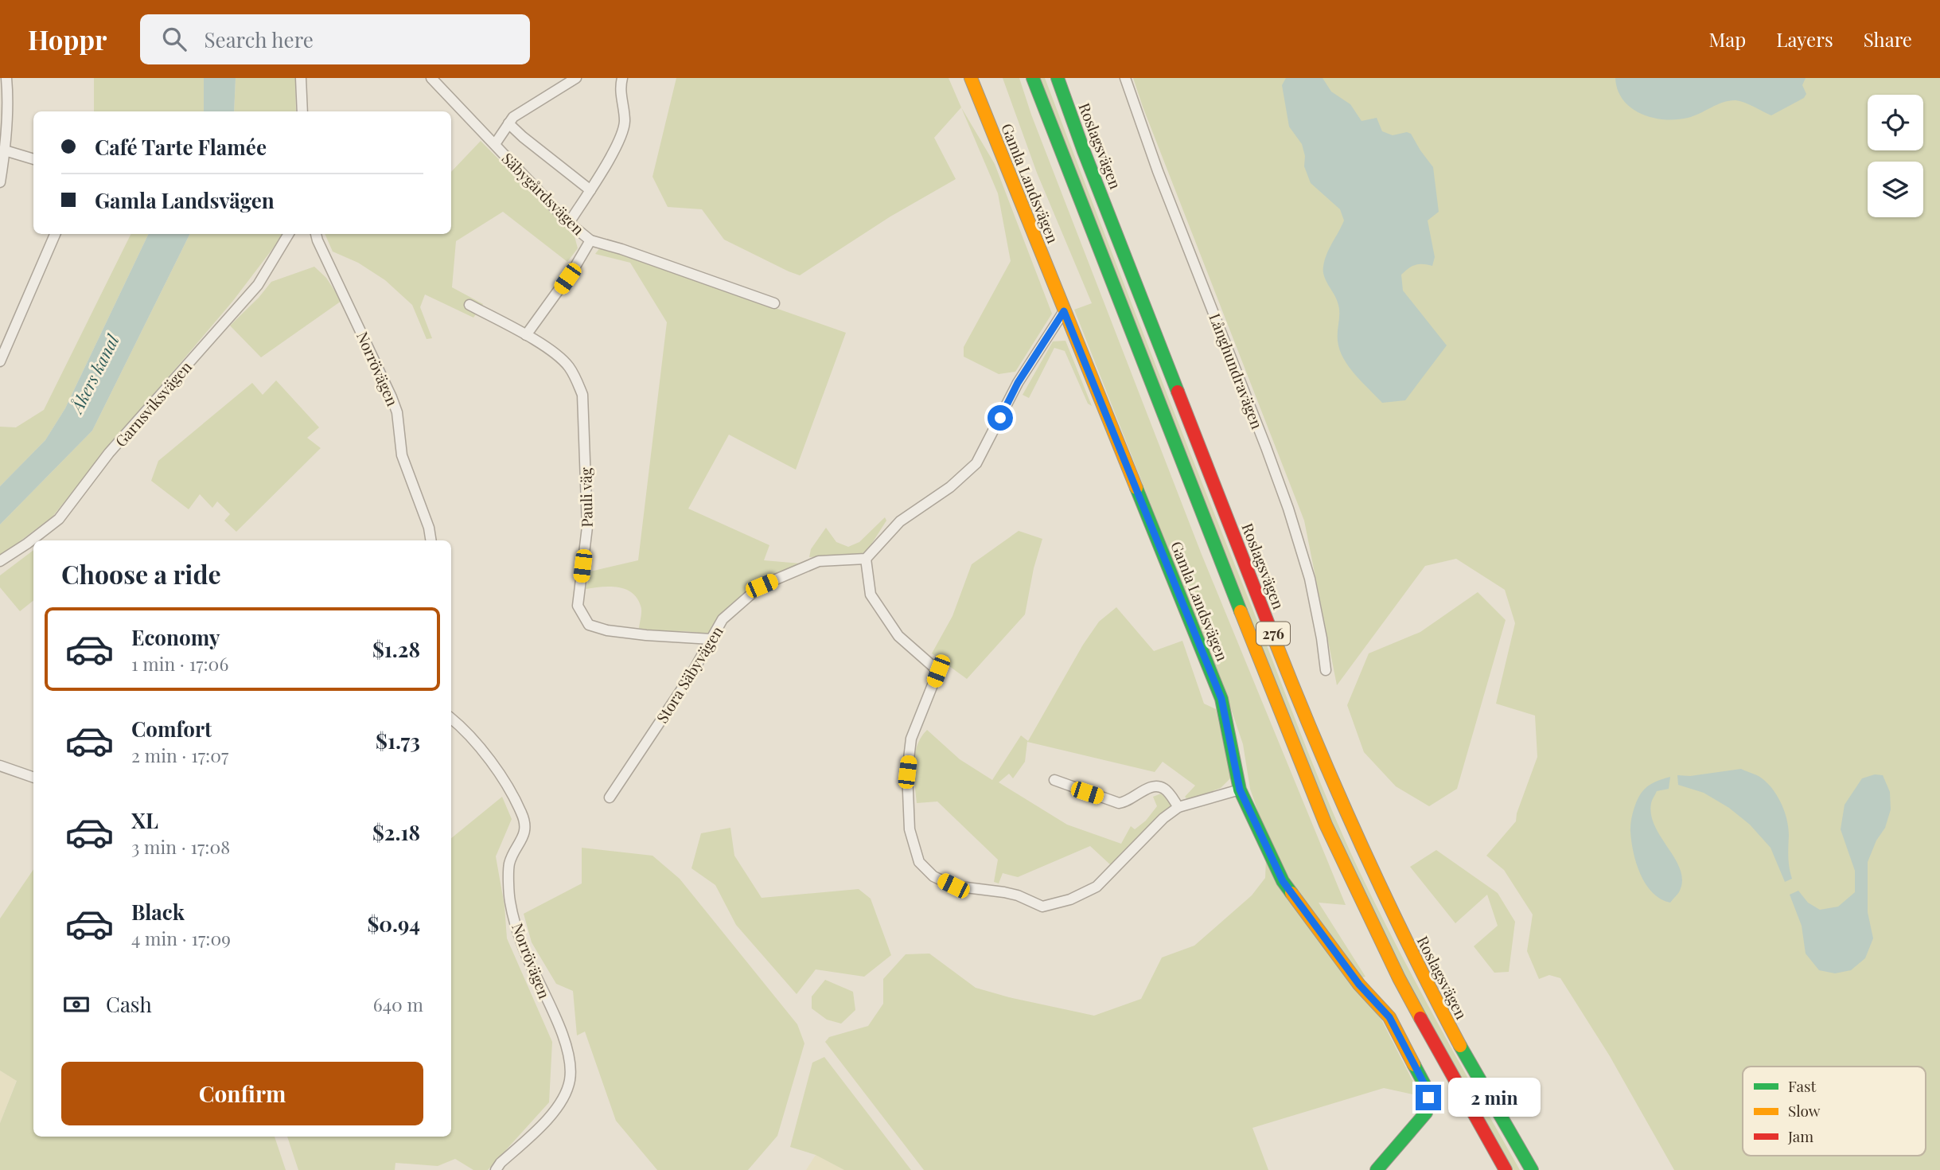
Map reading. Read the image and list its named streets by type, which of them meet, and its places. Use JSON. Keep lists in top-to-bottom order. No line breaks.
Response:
{"streets":{"main road":["Roslagsvägen","Gamla Landsvägen","276"],"street":["Säbygårdsvägen","Norrövägen","Långhundravägen","Garnsviksvägen","Pauli väg","Stora Säbyvägen"]},"crossings":[["Pauli väg","Stora Säbyvägen"]],"water":["Åkers kanal"],"legend":["Fast","Slow","Jam"],"page":{"header":"Hoppr","search":"Search here","nav":["Map","Layers","Share"],"banner":["Café Tarte Flamée","Gamla Landsvägen"],"heading":"Choose a ride","list":[{"name":"Economy","note":"1 min · 17:06","value":"$1.28"},{"name":"Comfort","note":"2 min · 17:07","value":"$1.73"},{"name":"XL","note":"3 min · 17:08","value":"$2.18"},{"name":"Black","note":"4 min · 17:09","value":"$0.94"}],"pay":["Cash","640 m"],"buttons":"Confirm","bubble":"2 min"}}
